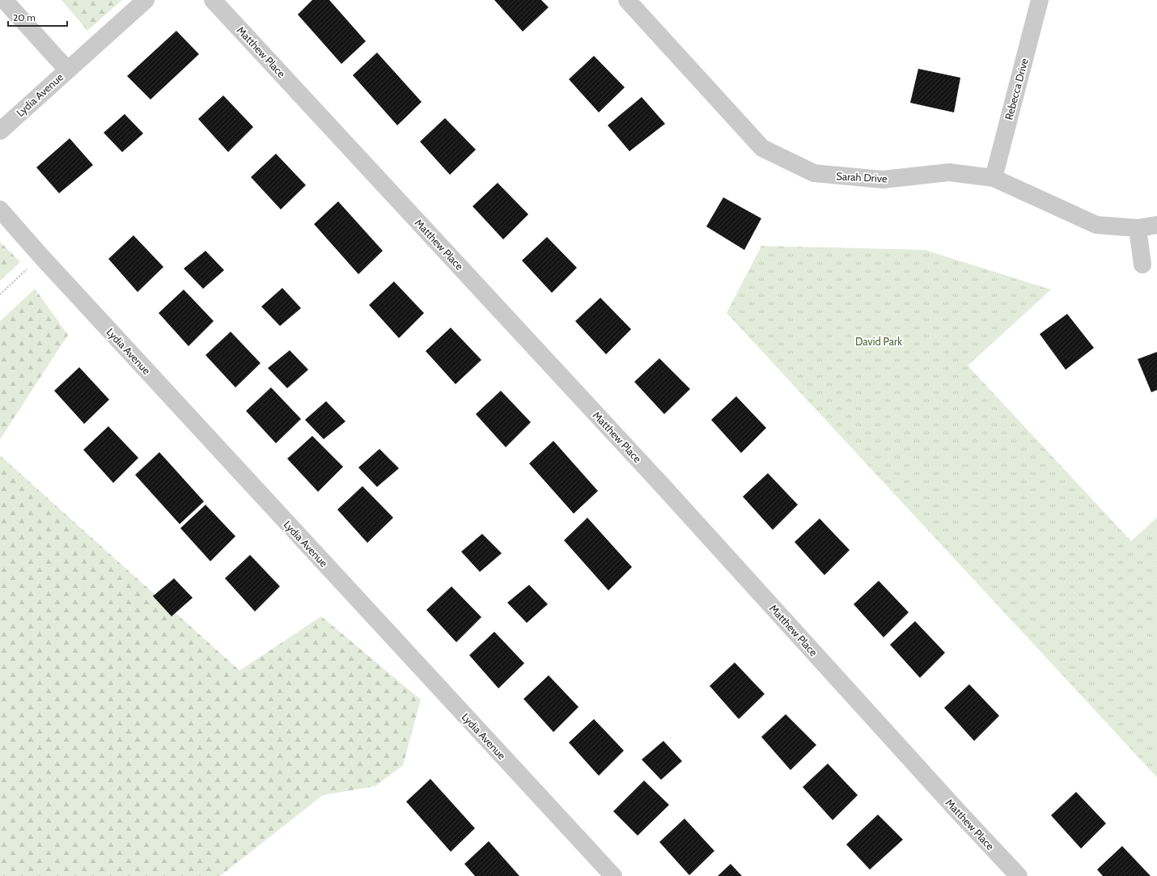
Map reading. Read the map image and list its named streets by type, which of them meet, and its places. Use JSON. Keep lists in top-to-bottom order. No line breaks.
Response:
{"streets":{"street":["Matthew Place","Rebecca Drive","Lydia Avenue","Sarah Drive"]},"crossings":[["Rebecca Drive","Sarah Drive"]],"parks":["David Park"],"scale_bar":"20 m"}
